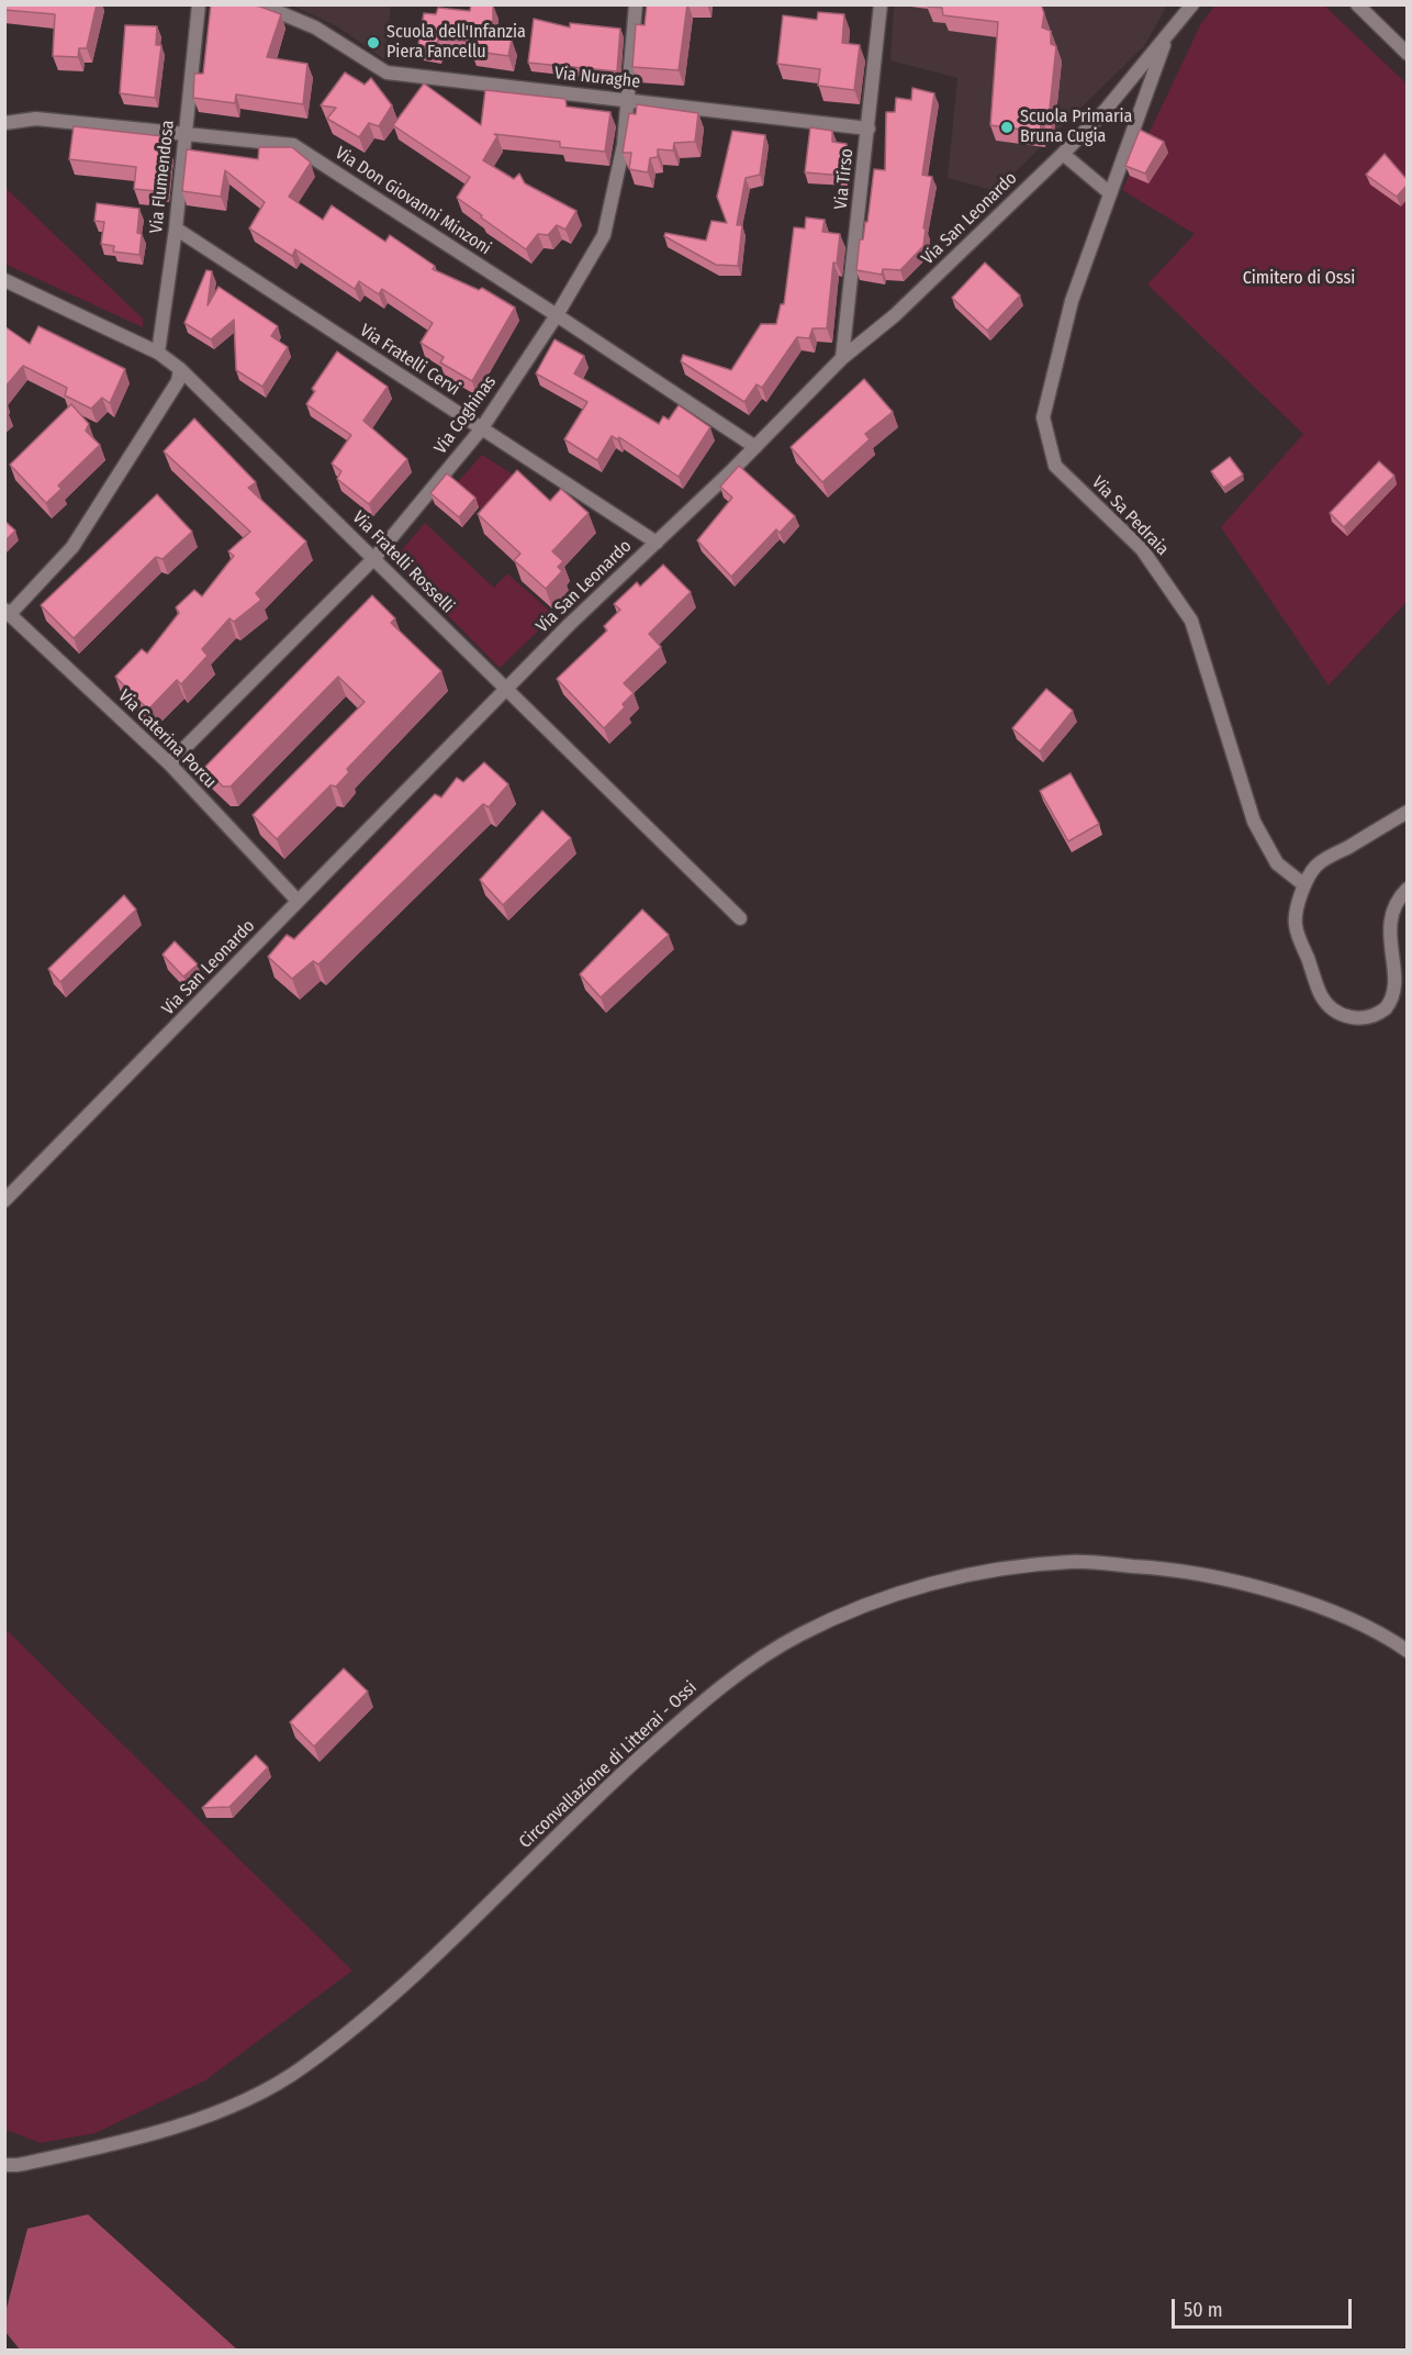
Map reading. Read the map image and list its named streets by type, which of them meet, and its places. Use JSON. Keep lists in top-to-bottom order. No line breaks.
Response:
{"streets":{"street":["Via Nuraghe","Via Flumendosa","Via Tirso","Via Don Giovanni Minzoni","Via San Leonardo","Via Fratelli Cervi","Via Coghinas","Via Sa Pedraia","Via Fratelli Rosselli","Via Caterina Porcu","Circonvallazione di Litterai - Ossi"]},"crossings":[["Via Nuraghe","Via Tirso"],["Via Nuraghe","Via Coghinas"],["Via Flumendosa","Via Don Giovanni Minzoni"],["Via Flumendosa","Via Fratelli Cervi"],["Via Flumendosa","Via Fratelli Rosselli"],["Via Tirso","Via San Leonardo"],["Via Don Giovanni Minzoni","Via San Leonardo"],["Via Don Giovanni Minzoni","Via Coghinas"],["Via San Leonardo","Via Fratelli Cervi"],["Via San Leonardo","Via Sa Pedraia"],["Via San Leonardo","Via Fratelli Rosselli"],["Via San Leonardo","Via Caterina Porcu"],["Via Fratelli Cervi","Via Coghinas"],["Via Coghinas","Via Fratelli Rosselli"],["Via Coghinas","Via Caterina Porcu"]],"parks":["Cimitero di Ossi"],"places":["Scuola dell'Infanzia Piera Fancellu","Scuola Primaria Bruna Cugia"],"scale_bar":"50 m"}
